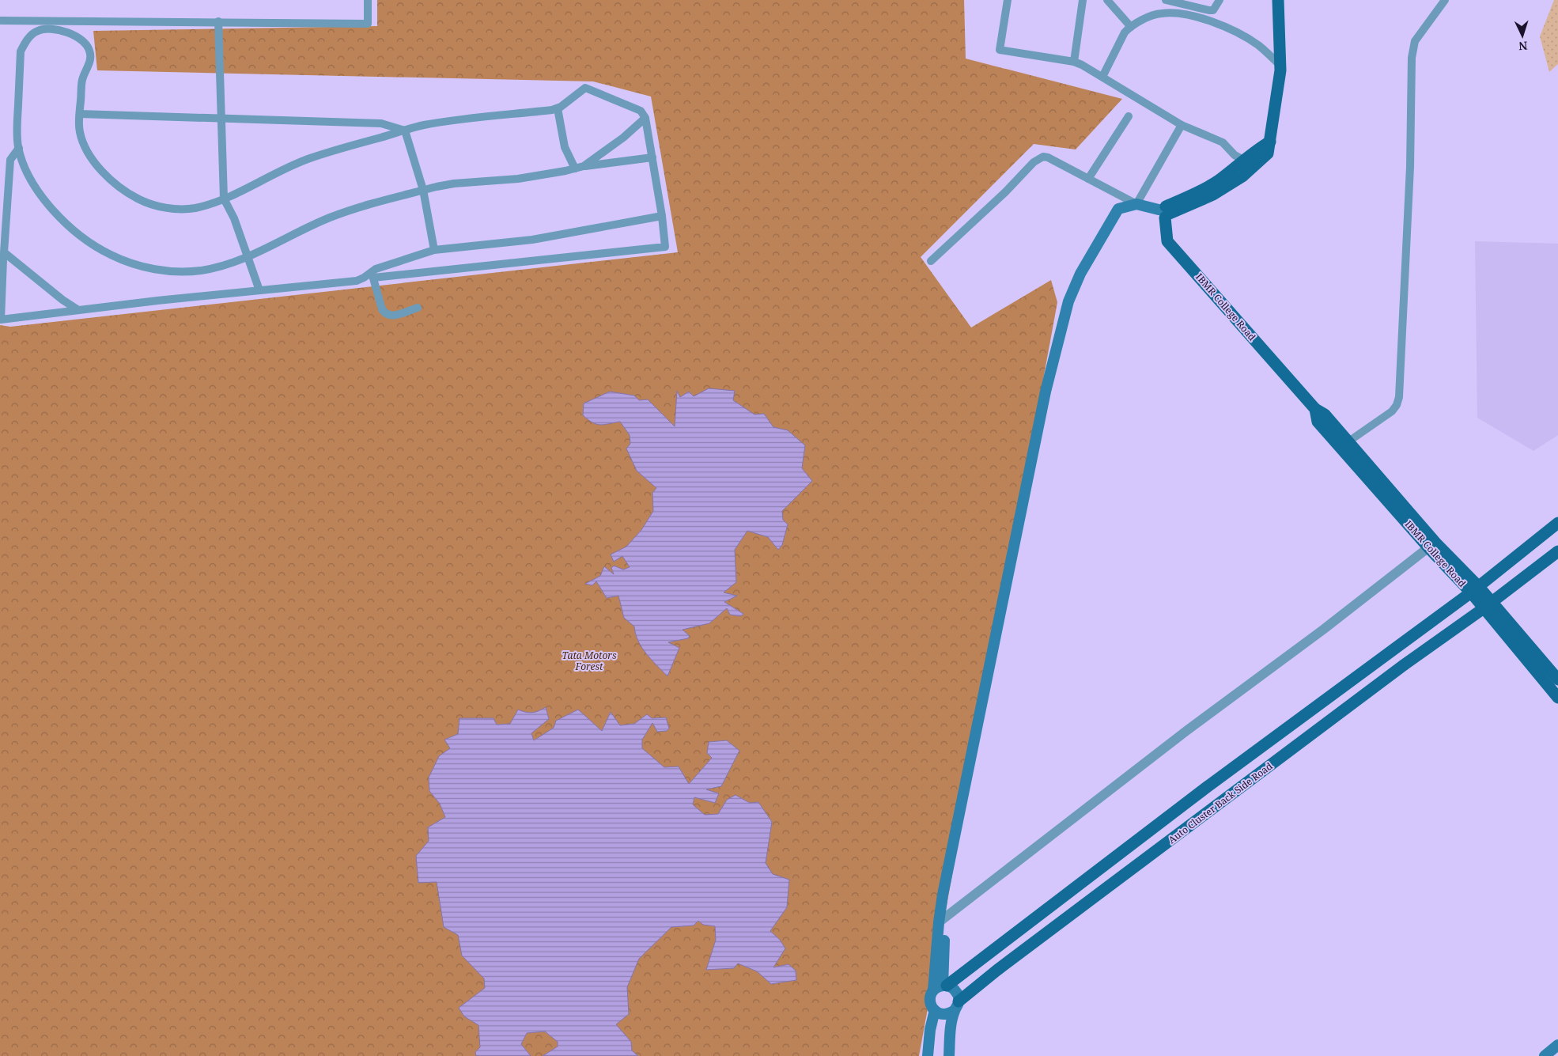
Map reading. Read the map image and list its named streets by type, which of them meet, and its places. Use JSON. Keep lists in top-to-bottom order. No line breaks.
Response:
{"streets":{"main road":["IBMR College Road","Auto Cluster Back Side Road"]},"crossings":[["IBMR College Road","Auto Cluster Back Side Road"]],"parks":["Tata Motors Forest"],"north":"bottom"}
